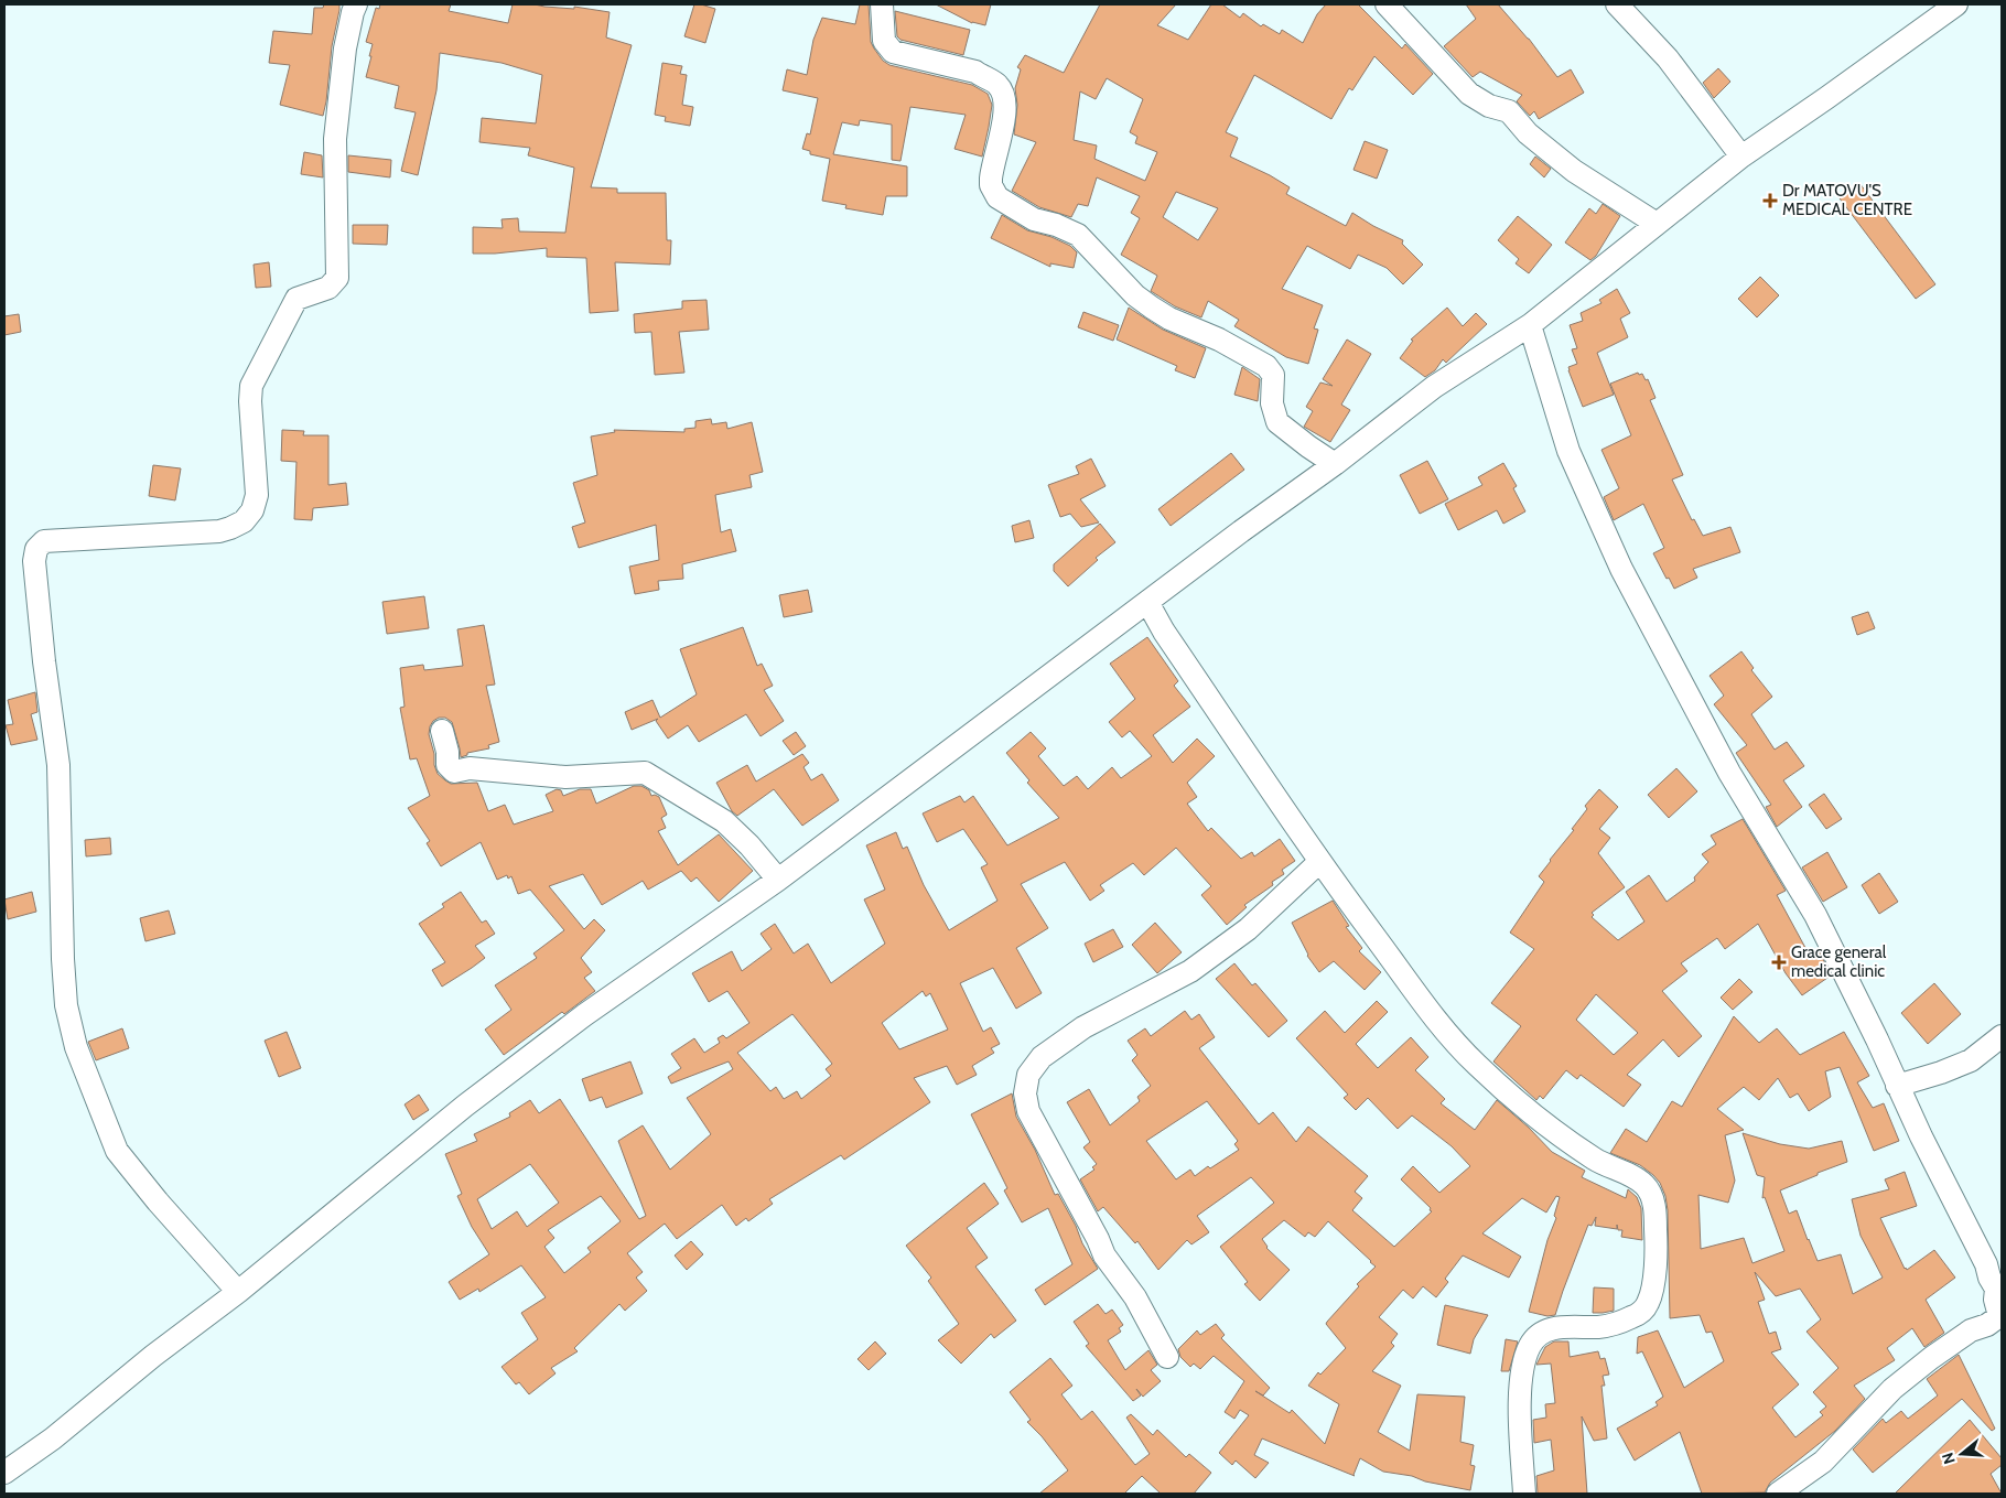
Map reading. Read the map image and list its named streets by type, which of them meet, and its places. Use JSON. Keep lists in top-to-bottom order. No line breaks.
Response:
{"places":{"health":["Dr MATOVU'S MEDICAL CENTRE","Grace general medical clinic"]},"north":"left"}
